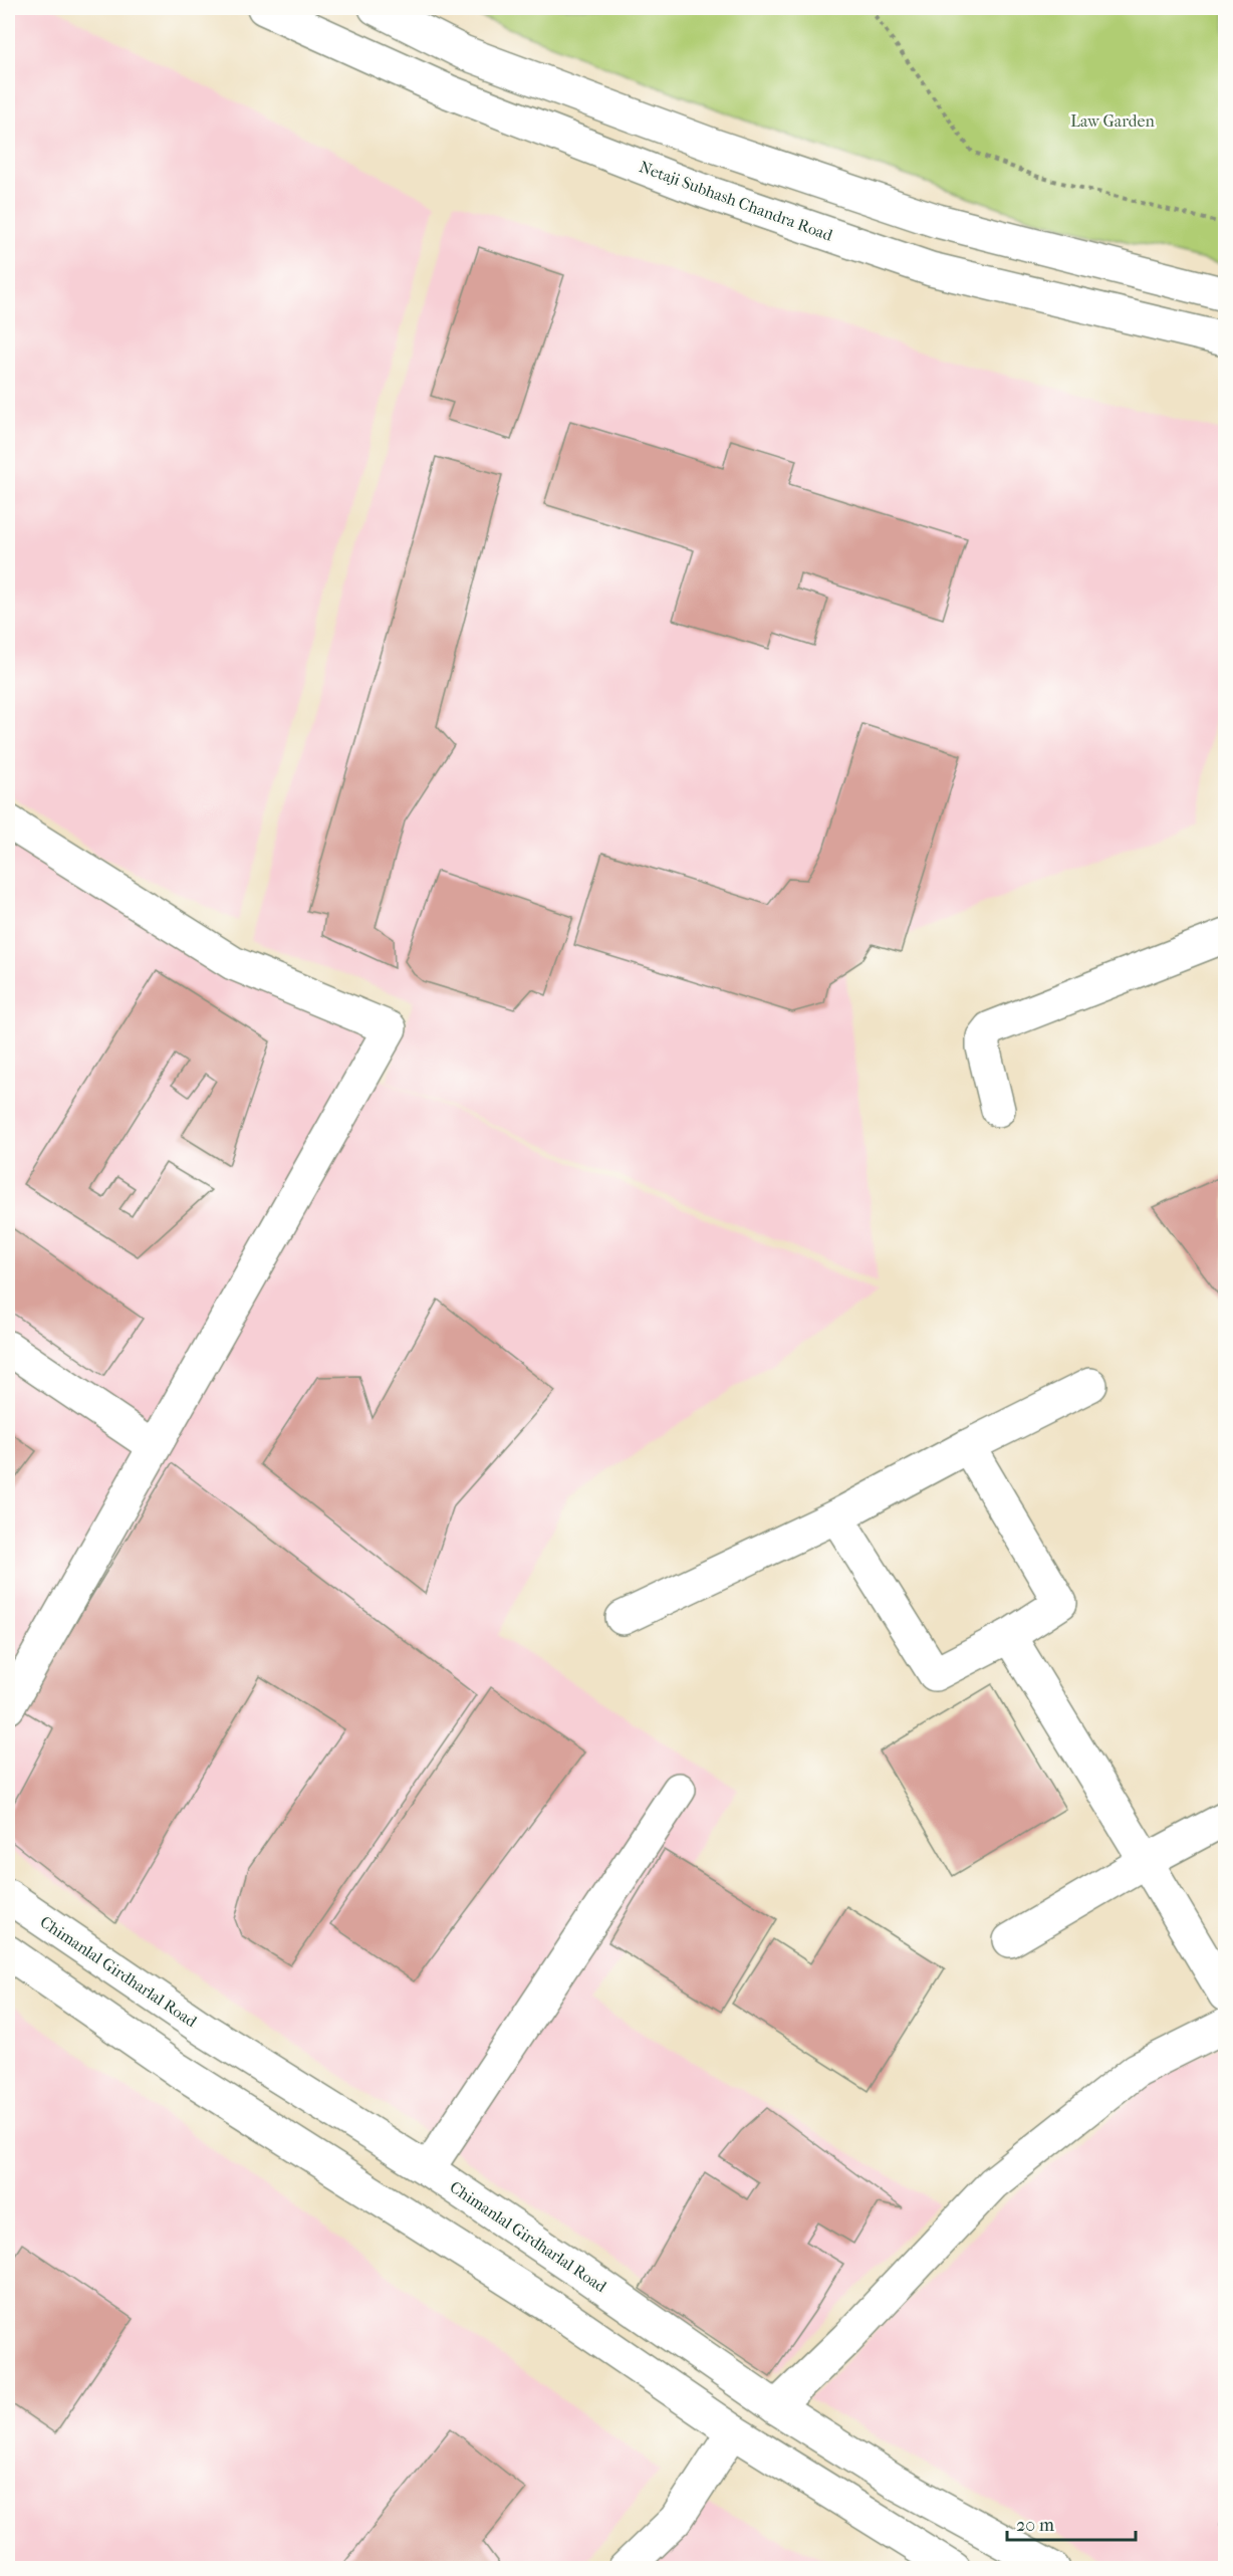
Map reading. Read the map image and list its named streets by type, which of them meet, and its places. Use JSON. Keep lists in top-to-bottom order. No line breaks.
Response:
{"streets":{"street":["Netaji Subhash Chandra Road","Chimanlal Girdharlal Road"]},"parks":["Law Garden"],"scale_bar":"20 m"}
